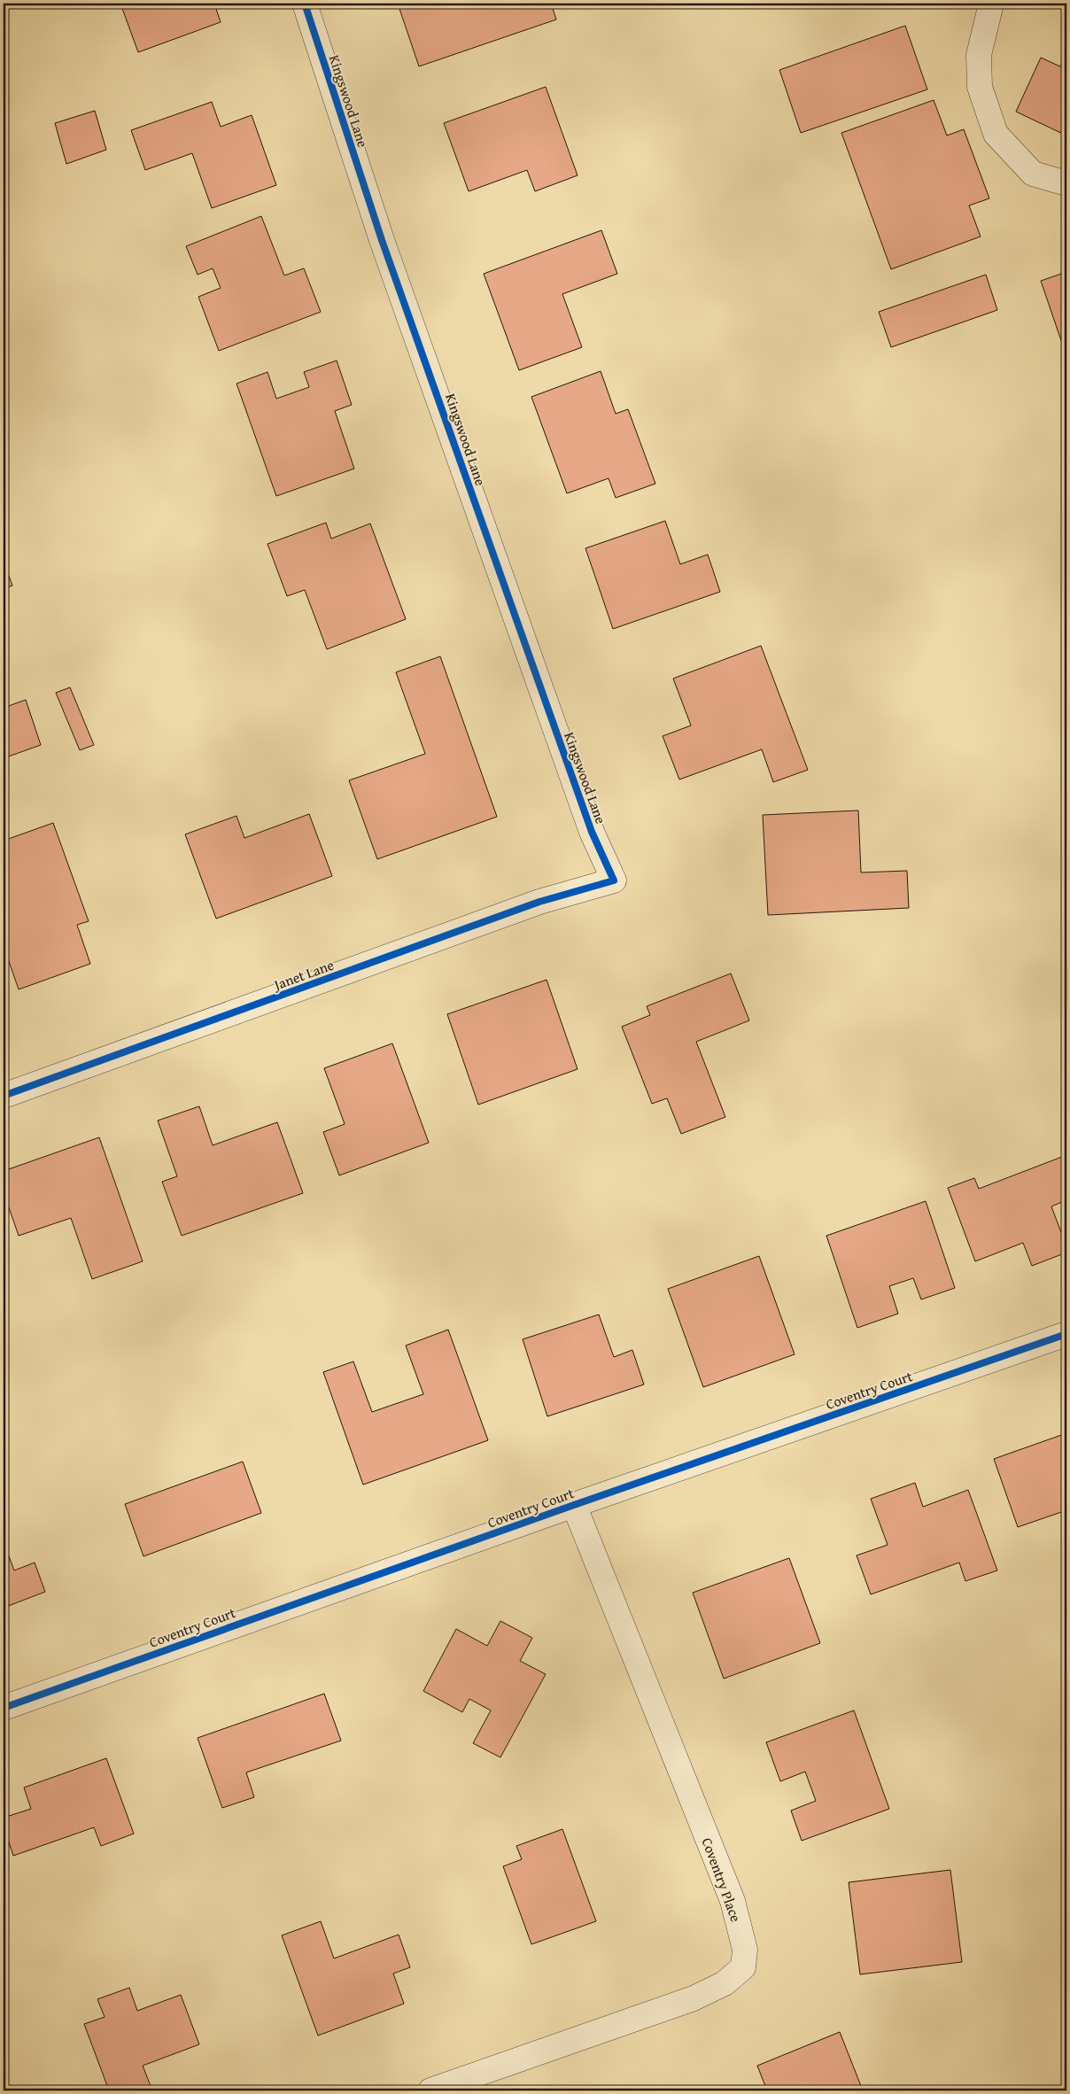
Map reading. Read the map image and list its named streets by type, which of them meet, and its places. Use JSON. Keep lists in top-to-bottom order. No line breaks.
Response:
{"streets":{"street":["Kingswood Lane","Janet Lane","Coventry Court","Coventry Place"]},"crossings":[["Kingswood Lane","Janet Lane"],["Coventry Court","Coventry Place"]]}
